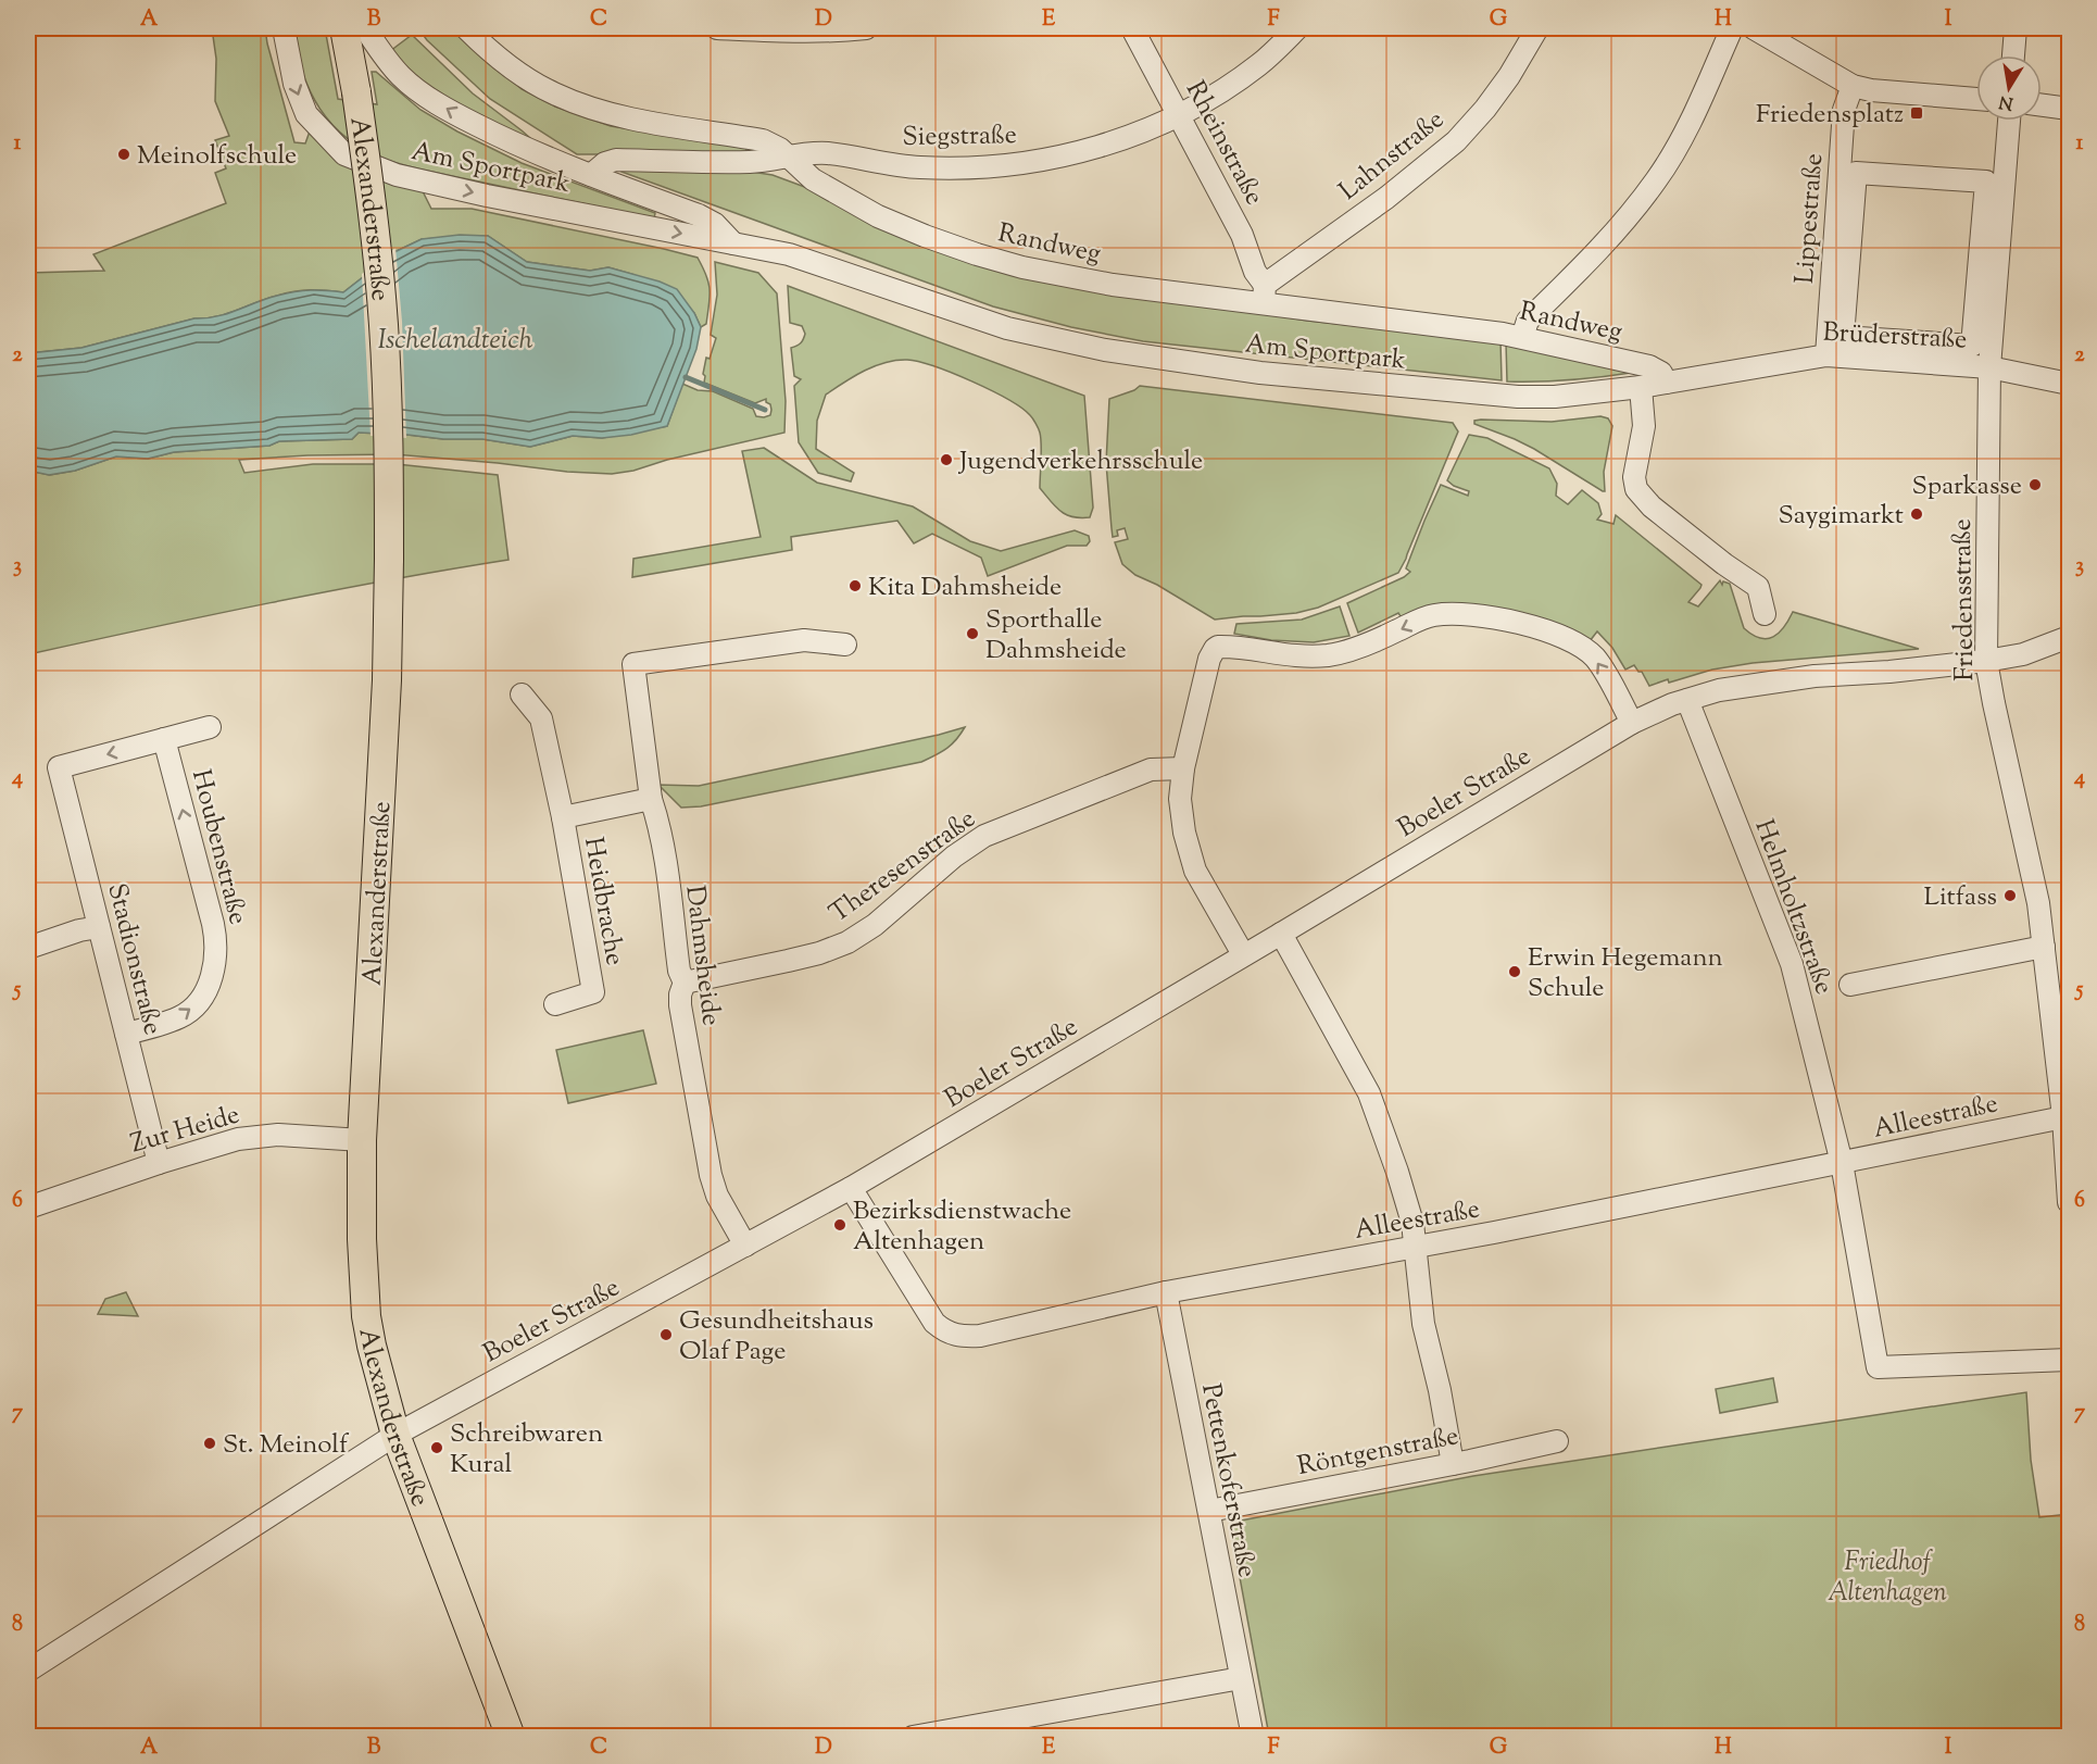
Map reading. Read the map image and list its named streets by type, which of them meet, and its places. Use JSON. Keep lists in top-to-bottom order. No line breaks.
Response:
{"streets":{"main road":["Alexanderstraße"],"street":["Siegstraße","Rheinstraße","Lahnstraße","Am Sportpark","Lippestraße","Randweg","Brüderstraße","Friedensstraße","Boeler Straße","Houbenstraße","Theresenstraße","Heidbrache","Helmholtzstraße","Dahmsheide","Stadionstraße","Alleestraße","Zur Heide","Röntgenstraße","Pettenkoferstraße"]},"crossings":[["Siegstraße","Rheinstraße"],["Siegstraße","Am Sportpark"],["Siegstraße","Randweg"],["Rheinstraße","Lahnstraße"],["Rheinstraße","Randweg"],["Lahnstraße","Randweg"],["Am Sportpark","Brüderstraße"],["Alexanderstraße","Boeler Straße"],["Alexanderstraße","Zur Heide"],["Lippestraße","Brüderstraße"],["Randweg","Brüderstraße"],["Brüderstraße","Friedensstraße"],["Friedensstraße","Boeler Straße"],["Friedensstraße","Alleestraße"],["Boeler Straße","Helmholtzstraße"],["Boeler Straße","Dahmsheide"],["Boeler Straße","Alleestraße"],["Houbenstraße","Stadionstraße"],["Theresenstraße","Dahmsheide"],["Heidbrache","Dahmsheide"],["Helmholtzstraße","Alleestraße"],["Stadionstraße","Zur Heide"],["Alleestraße","Pettenkoferstraße"],["Röntgenstraße","Pettenkoferstraße"]],"water":["Ischelandteich"],"parks":["Friedhof Altenhagen"],"places":{"transit":["Friedensplatz"],"other":["Meinolfschule","Jugendverkehrsschule","Sparkasse","Saygimarkt","Kita Dahmsheide","Sporthalle Dahmsheide","Litfass","Erwin Hegemann Schule","Bezirksdienstwache Altenhagen","Gesundheitshaus Olaf Page","St. Meinolf","Schreibwaren Kural"]},"north":"bottom","grid":{"columns":["A","B","C","D","E","F","G","H","I"],"rows":["1","2","3","4","5","6","7","8"]}}
